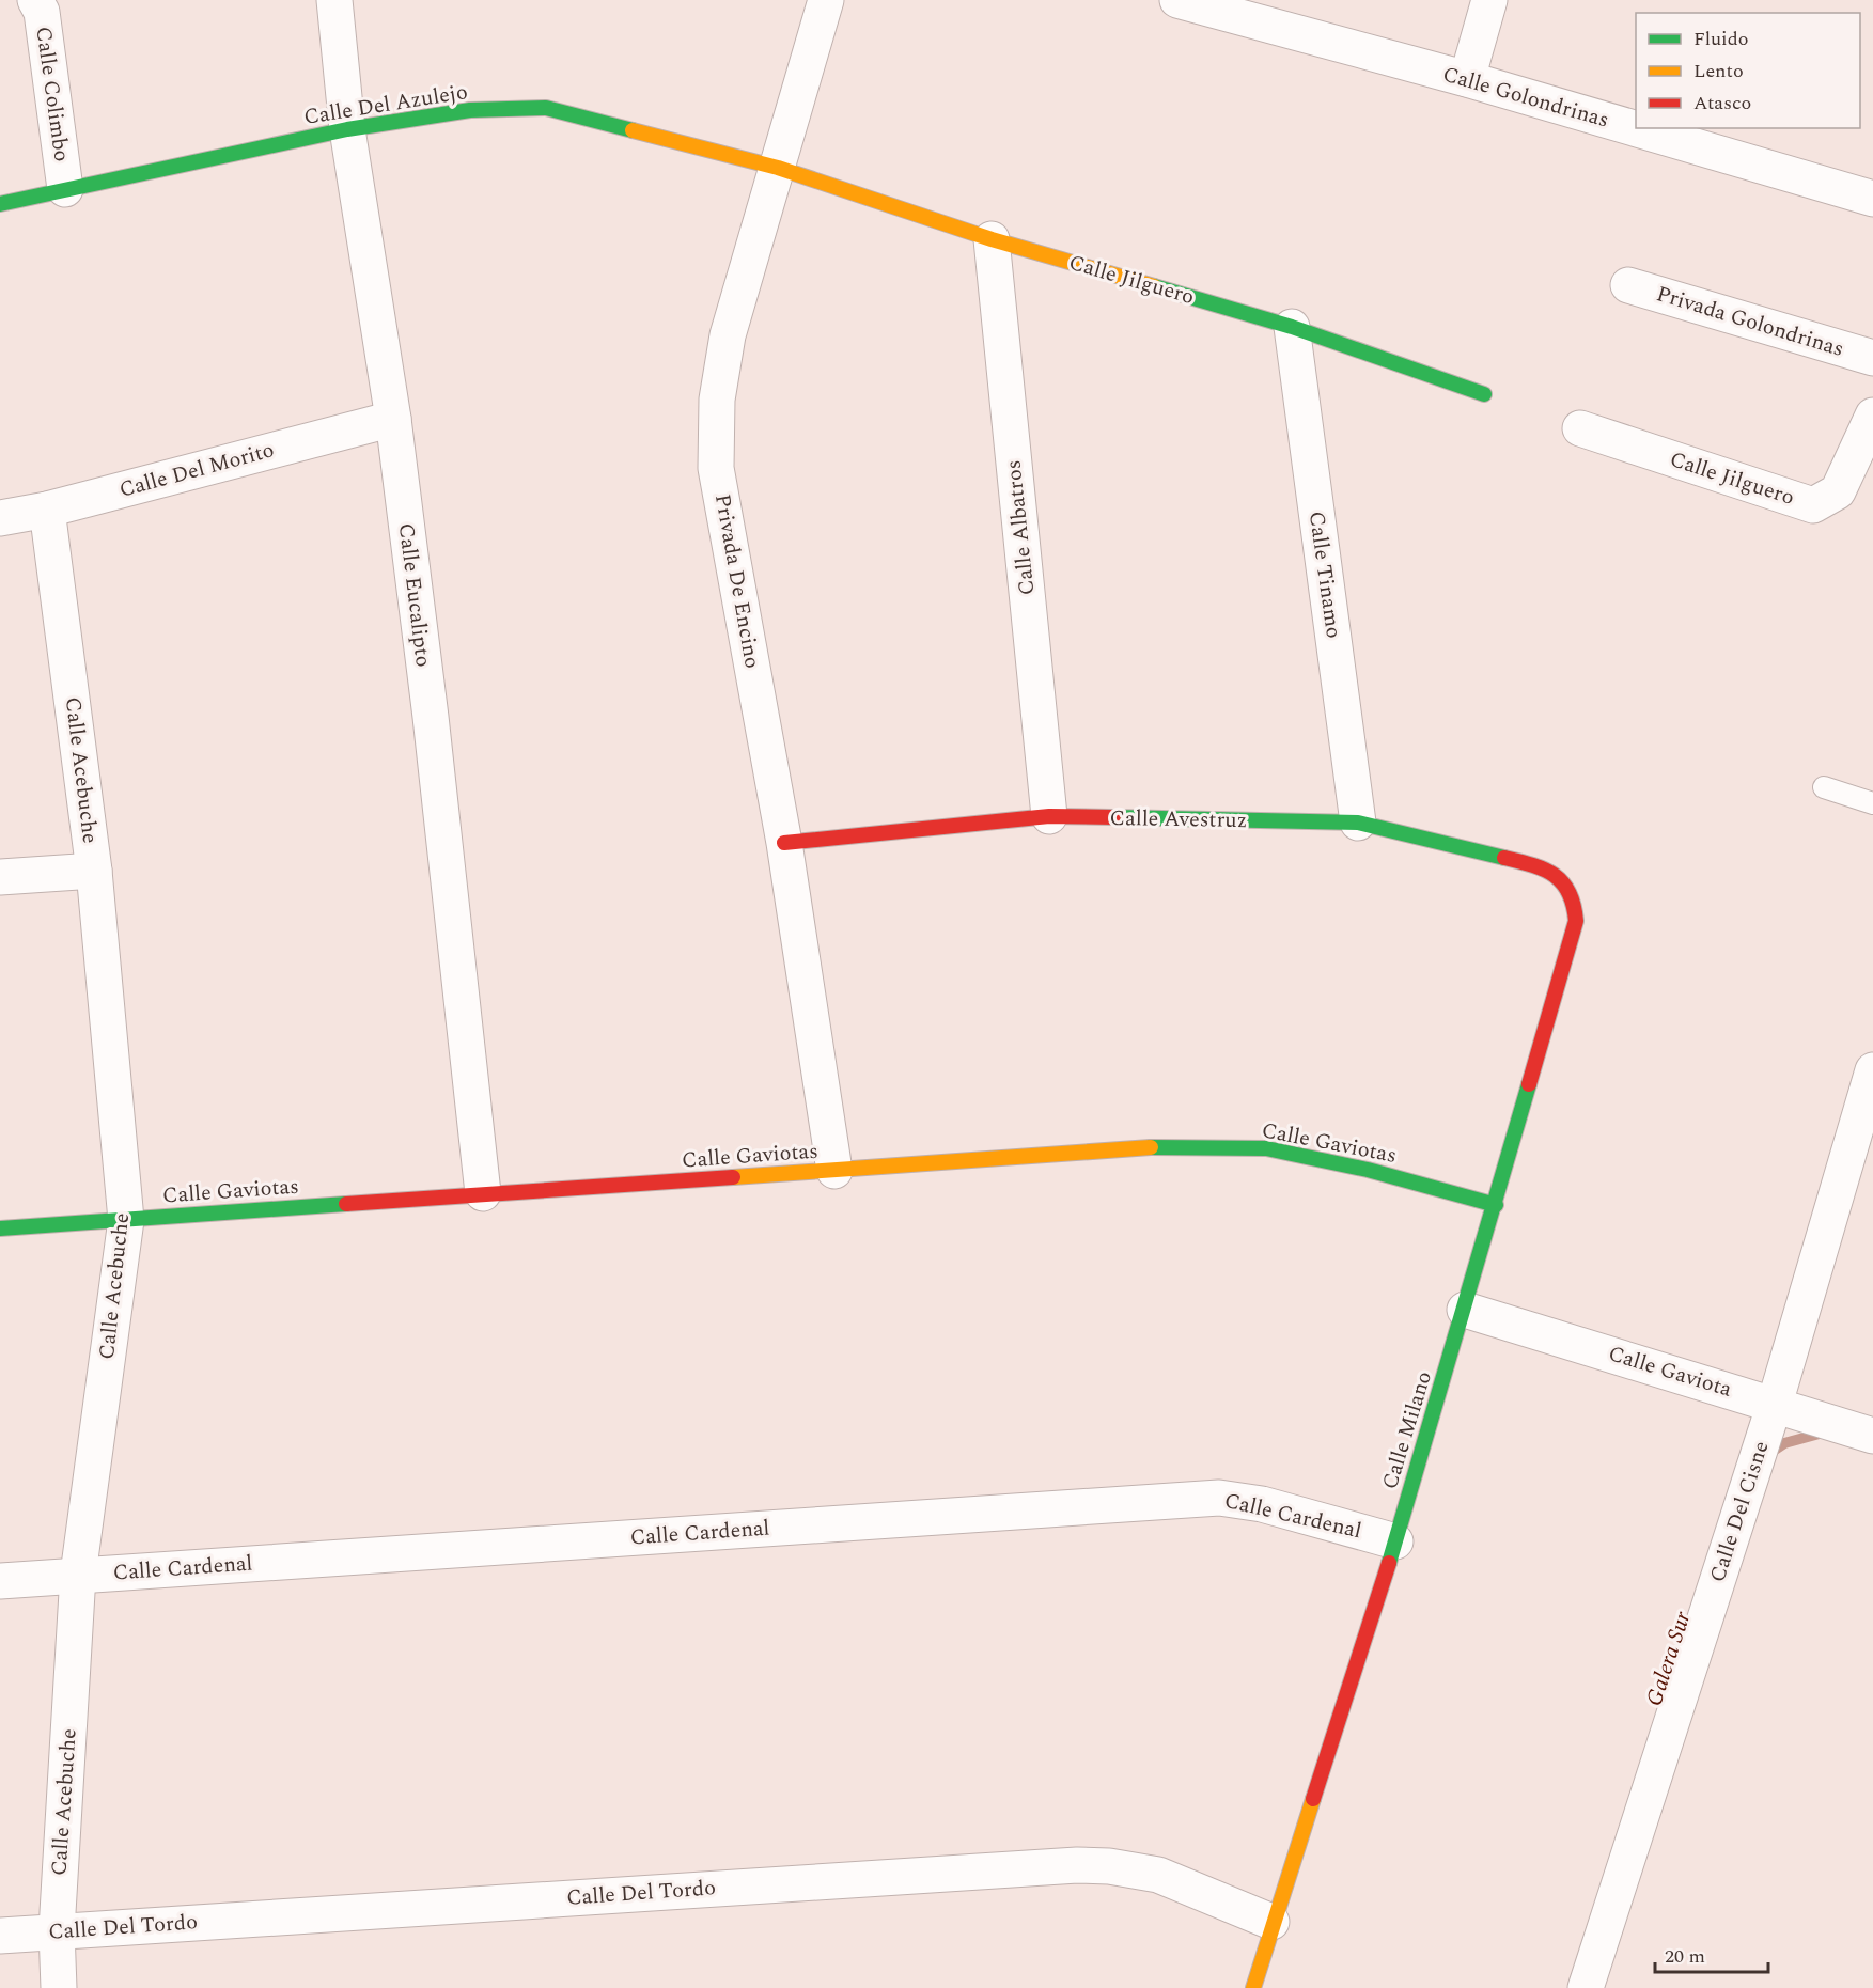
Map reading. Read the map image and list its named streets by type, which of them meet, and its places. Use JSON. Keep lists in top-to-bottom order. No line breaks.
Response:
{"streets":{"street":["Calle Colimbo","Calle Golondrinas","Calle Del Azulejo","Calle Jilguero","Privada Golondrinas","Calle Del Morito","Calle Albatros","Calle Tinamo","Privada De Encino","Calle Eucalipto","Calle Acebuche","Calle Avestruz","Calle Gaviotas","Calle Gaviota","Calle Milano","Calle Del Cisne","Calle Cardenal","Calle Del Tordo"]},"crossings":[["Calle Colimbo","Calle Del Azulejo"],["Calle Del Azulejo","Calle Jilguero"],["Calle Del Azulejo","Privada De Encino"],["Calle Del Azulejo","Calle Eucalipto"],["Calle Jilguero","Calle Albatros"],["Calle Jilguero","Calle Tinamo"],["Calle Jilguero","Privada De Encino"],["Calle Del Morito","Calle Eucalipto"],["Calle Del Morito","Calle Acebuche"],["Calle Albatros","Calle Avestruz"],["Calle Tinamo","Calle Avestruz"],["Privada De Encino","Calle Avestruz"],["Privada De Encino","Calle Gaviotas"],["Calle Eucalipto","Calle Gaviotas"],["Calle Acebuche","Calle Gaviotas"],["Calle Acebuche","Calle Cardenal"],["Calle Acebuche","Calle Del Tordo"],["Calle Avestruz","Calle Milano"],["Calle Gaviotas","Calle Milano"],["Calle Gaviota","Calle Milano"],["Calle Gaviota","Calle Del Cisne"],["Calle Milano","Calle Cardenal"],["Calle Milano","Calle Del Tordo"]],"water":["Galera Sur"],"legend":["Fluido","Lento","Atasco"],"scale_bar":"20 m"}
